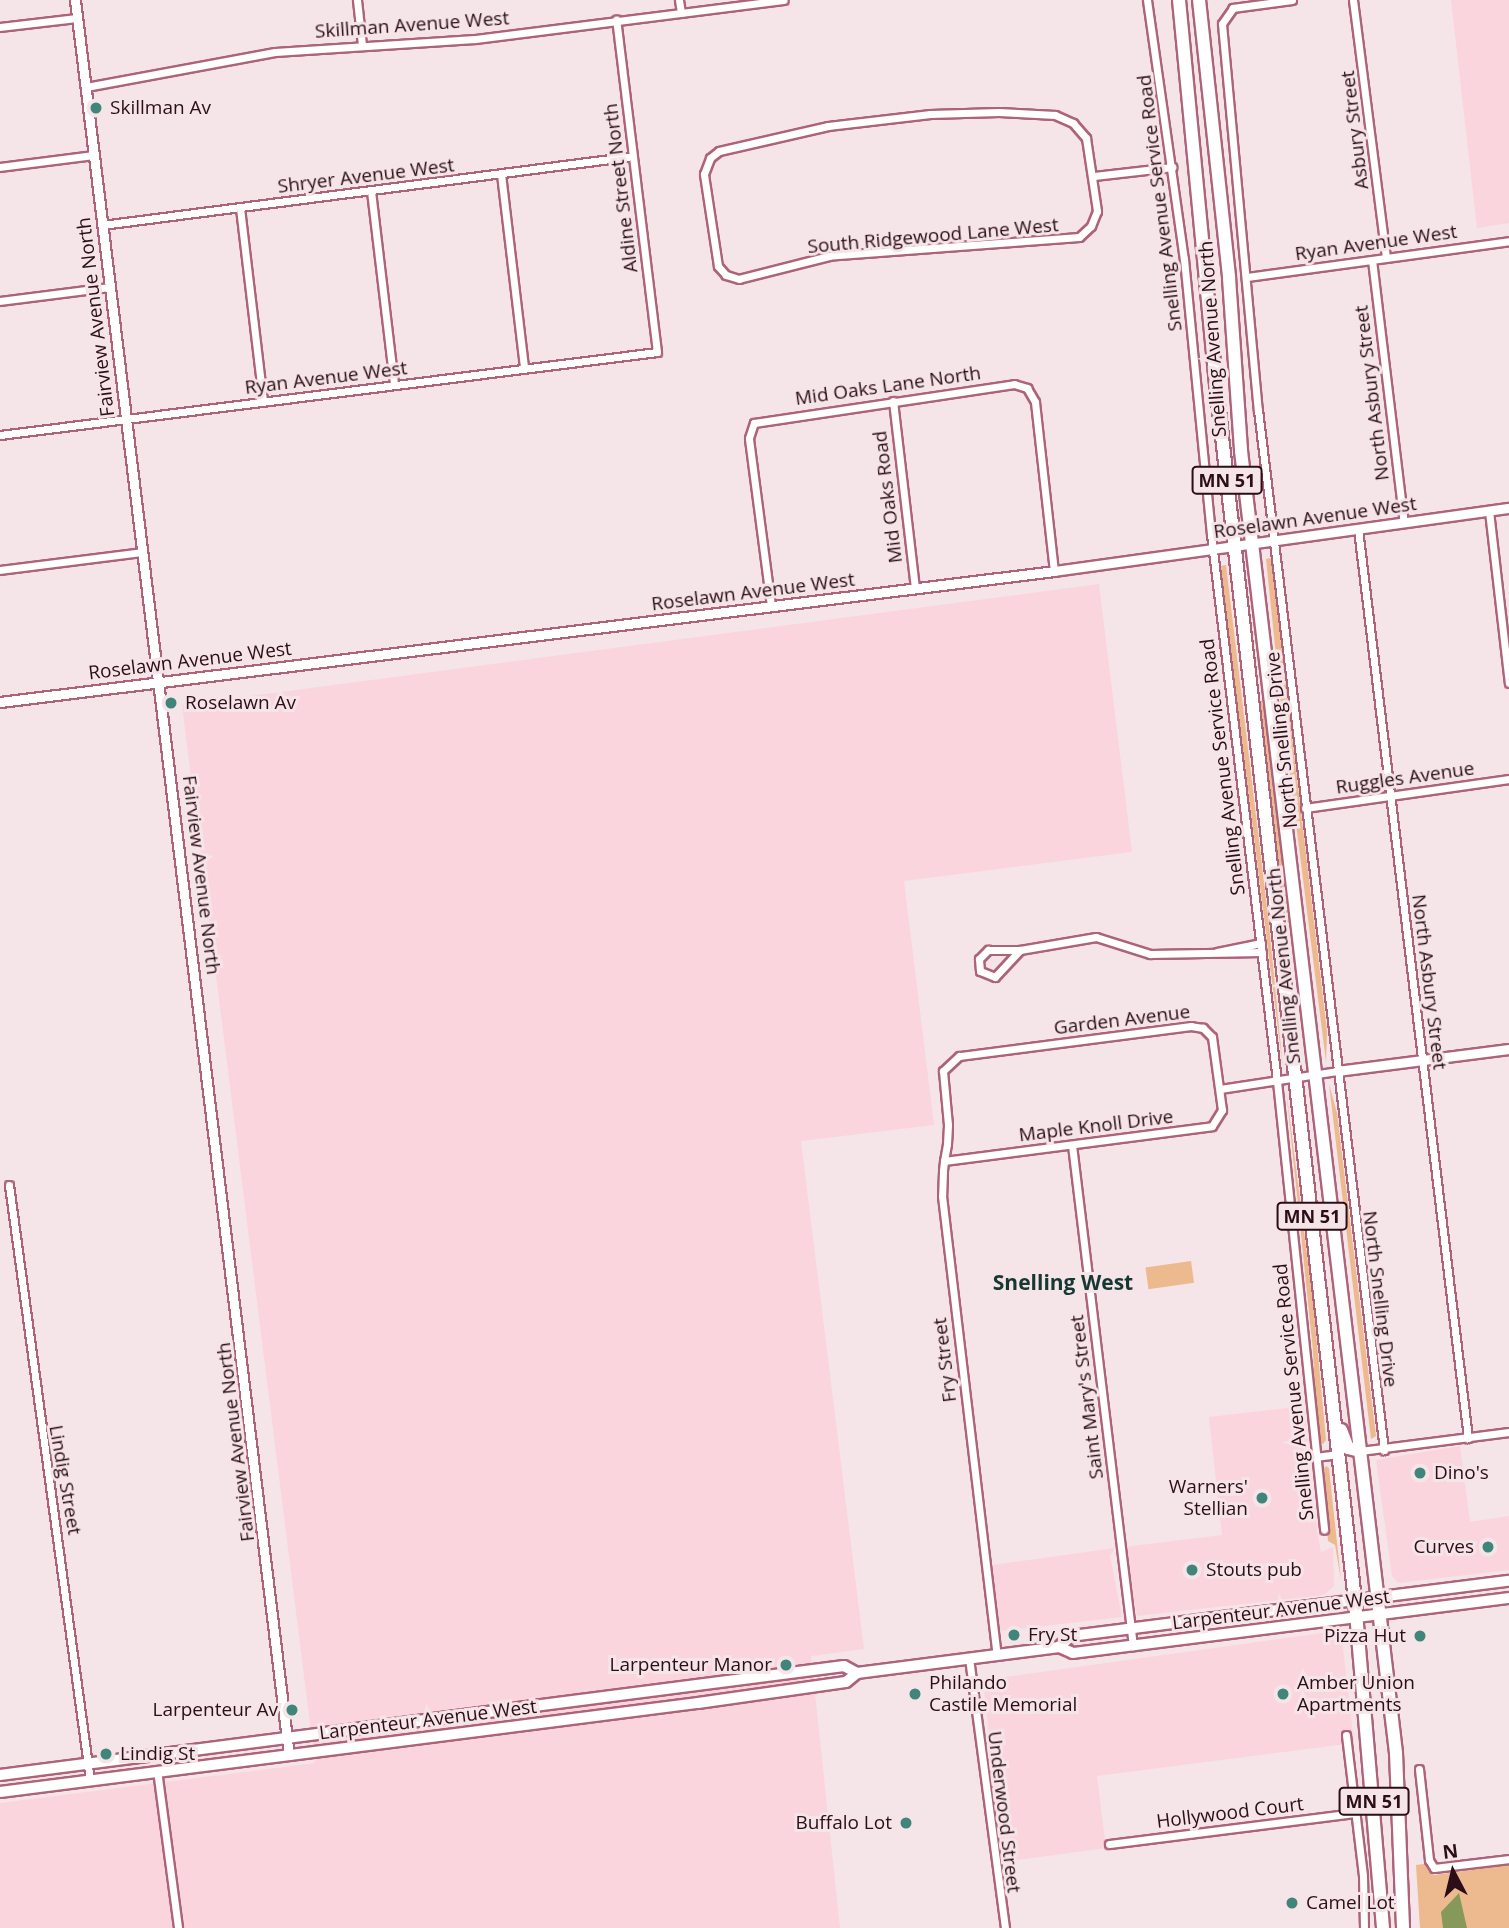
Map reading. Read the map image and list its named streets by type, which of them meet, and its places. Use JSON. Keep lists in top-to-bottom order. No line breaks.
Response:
{"streets":{"main road":["Snelling Avenue North","MN 51","Larpenteur Avenue West"],"street":["Skillman Avenue West","Asbury Street","Shryer Avenue West","Aldine Street North","Snelling Avenue Service Road","South Ridgewood Lane West","Ryan Avenue West","Fairview Avenue North","Mid Oaks Lane North","North Asbury Street","Mid Oaks Road","Roselawn Avenue West","North Snelling Drive","Ruggles Avenue","Garden Avenue","Maple Knoll Drive","Fry Street","Saint Mary's Street","Lindig Street","Underwood Street","Hollywood Court"]},"crossings":[["Skillman Avenue West","Aldine Street North"],["Skillman Avenue West","Fairview Avenue North"],["Asbury Street","Ryan Avenue West"],["Shryer Avenue West","Aldine Street North"],["Shryer Avenue West","Fairview Avenue North"],["Aldine Street North","Ryan Avenue West"],["Snelling Avenue Service Road","Roselawn Avenue West"],["Ryan Avenue West","Fairview Avenue North"],["Ryan Avenue West","North Asbury Street"],["Ryan Avenue West","North Snelling Drive"],["Fairview Avenue North","Roselawn Avenue West"],["Fairview Avenue North","Larpenteur Avenue West"],["Snelling Avenue North","Roselawn Avenue West"],["Snelling Avenue North","Larpenteur Avenue West"],["Mid Oaks Lane North","Mid Oaks Road"],["Mid Oaks Lane North","Roselawn Avenue West"],["North Asbury Street","Roselawn Avenue West"],["North Asbury Street","Ruggles Avenue"],["Mid Oaks Road","Roselawn Avenue West"],["Roselawn Avenue West","North Snelling Drive"],["North Snelling Drive","Ruggles Avenue"],["Garden Avenue","Maple Knoll Drive"],["Garden Avenue","Fry Street"],["Maple Knoll Drive","Fry Street"],["Maple Knoll Drive","Saint Mary's Street"],["Fry Street","Larpenteur Avenue West"],["Saint Mary's Street","Larpenteur Avenue West"],["Lindig Street","Larpenteur Avenue West"],["Larpenteur Avenue West","Underwood Street"]],"districts":["Snelling West"],"places":["Skillman Av","Roselawn Av","Dino's","Warners' Stellian","Curves","Stouts pub","Fry St","Pizza Hut","Larpenteur Manor","Philando Castile Memorial","Amber Union Apartments","Larpenteur Av","Lindig St","Buffalo Lot","Camel Lot"],"north":"top"}
